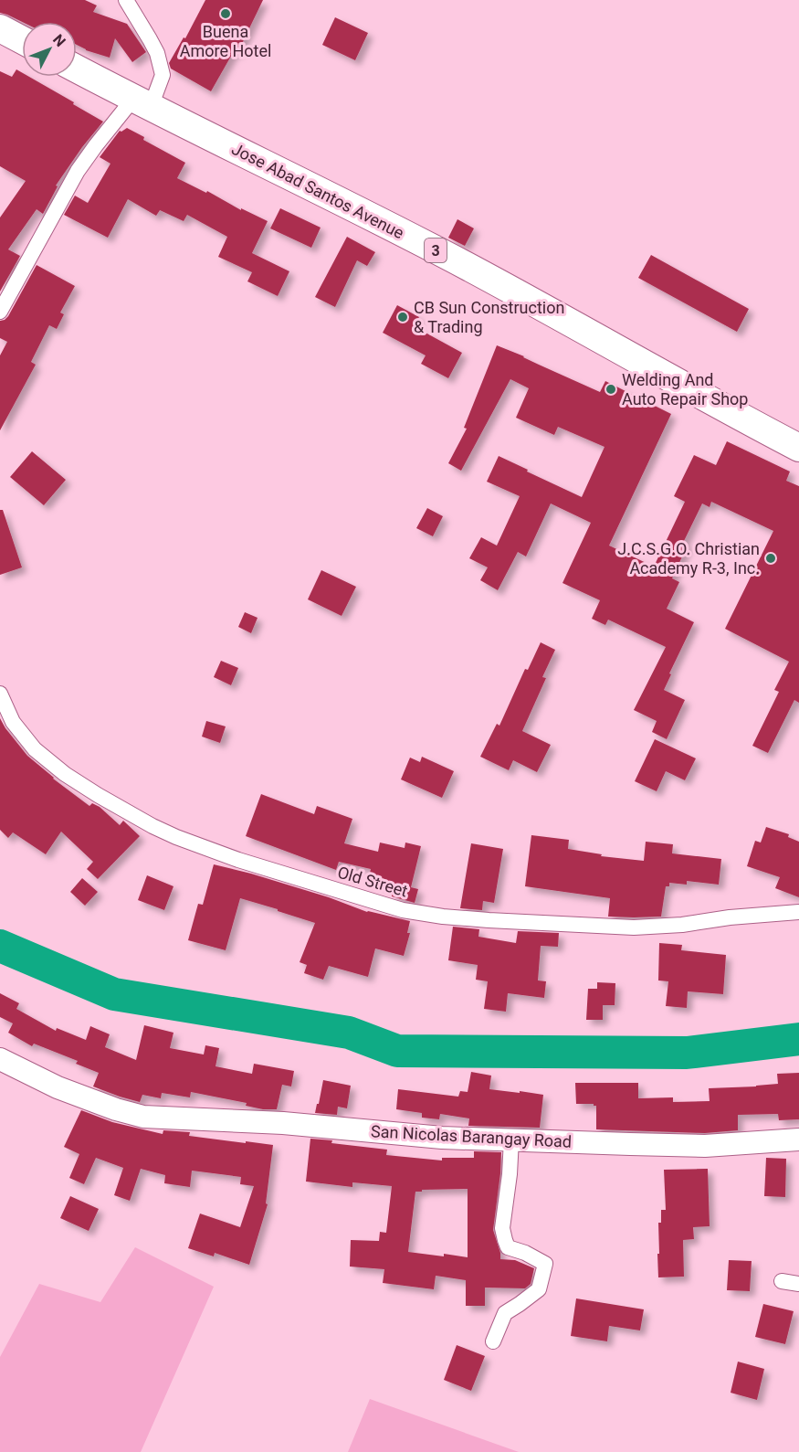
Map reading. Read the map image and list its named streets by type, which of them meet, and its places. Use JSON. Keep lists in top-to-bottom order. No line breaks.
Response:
{"streets":{"highway":["Jose Abad Santos Avenue","3"],"street":["Old Street","San Nicolas Barangay Road"]},"places":["Buena Amore Hotel","CB Sun Construction & Trading","Welding And Auto Repair Shop","J.C.S.G.O. Christian Academy R-3, Inc."],"north":"top right"}
